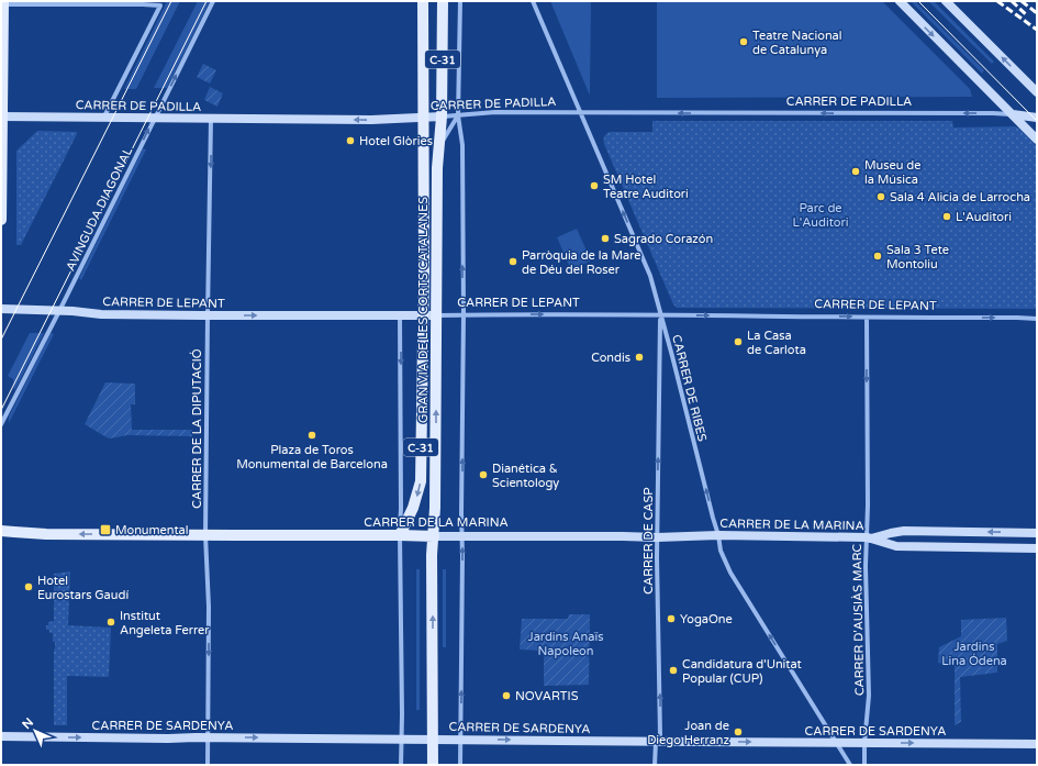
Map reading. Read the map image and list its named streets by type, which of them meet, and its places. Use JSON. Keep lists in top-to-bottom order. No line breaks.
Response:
{"streets":{"main road":["C-31","GRAN VIA DE LES CORTS CATALANES","CARRER DE LA MARINA"],"street":["CARRER DE PADILLA","AVINGUDA DIAGONAL","CARRER DE LEPANT","CARRER DE RIBES","CARRER DE LA DIPUTACIÓ","CARRER DE CASP","CARRER D'AUSIÀS MARC","CARRER DE SARDENYA"]},"crossings":[["CARRER DE PADILLA","AVINGUDA DIAGONAL"],["CARRER DE PADILLA","GRAN VIA DE LES CORTS CATALANES"],["CARRER DE PADILLA","CARRER DE RIBES"],["CARRER DE PADILLA","CARRER DE LA DIPUTACIÓ"],["AVINGUDA DIAGONAL","CARRER DE LEPANT"],["CARRER DE LEPANT","GRAN VIA DE LES CORTS CATALANES"],["CARRER DE LEPANT","CARRER DE RIBES"],["CARRER DE LEPANT","CARRER DE LA DIPUTACIÓ"],["CARRER DE LEPANT","CARRER DE CASP"],["CARRER DE LEPANT","CARRER D'AUSIÀS MARC"],["GRAN VIA DE LES CORTS CATALANES","CARRER DE LA MARINA"],["GRAN VIA DE LES CORTS CATALANES","CARRER DE SARDENYA"],["CARRER DE RIBES","CARRER DE LA MARINA"],["CARRER DE RIBES","CARRER DE CASP"],["CARRER DE RIBES","CARRER DE SARDENYA"],["CARRER DE LA DIPUTACIÓ","CARRER DE LA MARINA"],["CARRER DE LA DIPUTACIÓ","CARRER DE SARDENYA"],["CARRER DE LA MARINA","CARRER DE CASP"],["CARRER DE LA MARINA","CARRER D'AUSIÀS MARC"],["CARRER DE CASP","CARRER DE SARDENYA"],["CARRER D'AUSIÀS MARC","CARRER DE SARDENYA"]],"one_way":["CARRER DE PADILLA","AVINGUDA DIAGONAL","CARRER DE LEPANT","CARRER DE RIBES","CARRER DE LA DIPUTACIÓ","CARRER DE CASP","CARRER D'AUSIÀS MARC","CARRER DE SARDENYA"],"parks":["Parc de L'Auditori","Jardins Anaïs Napoleon","Jardins Lina Ódena"],"places":{"other":["Teatre Nacional de Catalunya","Hotel Glòries","Museu de la Música","SM Hotel Teatre Auditori","Sala 4 Alicia de Larrocha","L'Auditori","Sagrado Corazón","Sala 3 Tete Montoliu","Parròquia de la Mare de Déu del Roser","La Casa de Carlota","Condis","Plaza de Toros Monumental de Barcelona","Dianética & Scientology","Hotel Eurostars Gaudí","YogaOne","Institut Angeleta Ferrer","Candidatura d'Unitat Popular (CUP)","NOVARTIS","Joan de Diego Herranz"],"transit":["Monumental"]},"north":"top left"}
